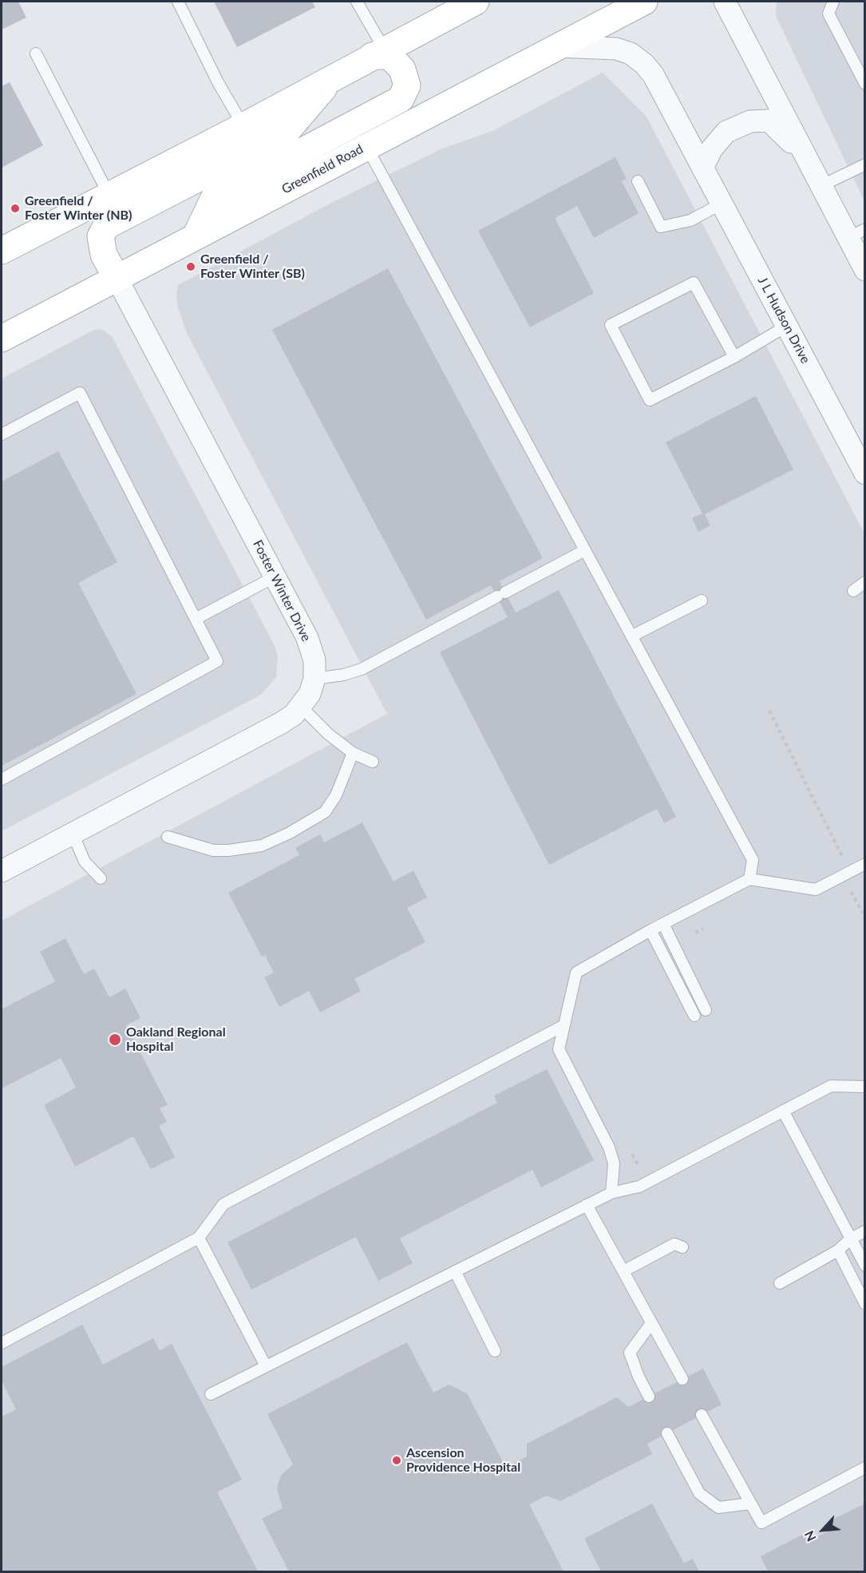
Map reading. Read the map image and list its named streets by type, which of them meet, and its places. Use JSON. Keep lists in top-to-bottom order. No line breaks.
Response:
{"streets":{"main road":["Greenfield Road"],"street":["J L Hudson Drive","Foster Winter Drive"]},"crossings":[["Greenfield Road","J L Hudson Drive"],["Greenfield Road","Foster Winter Drive"]],"places":["Greenfield / Foster Winter (NB)","Greenfield / Foster Winter (SB)","Oakland Regional Hospital","Ascension Providence Hospital"],"north":"bottom left"}
